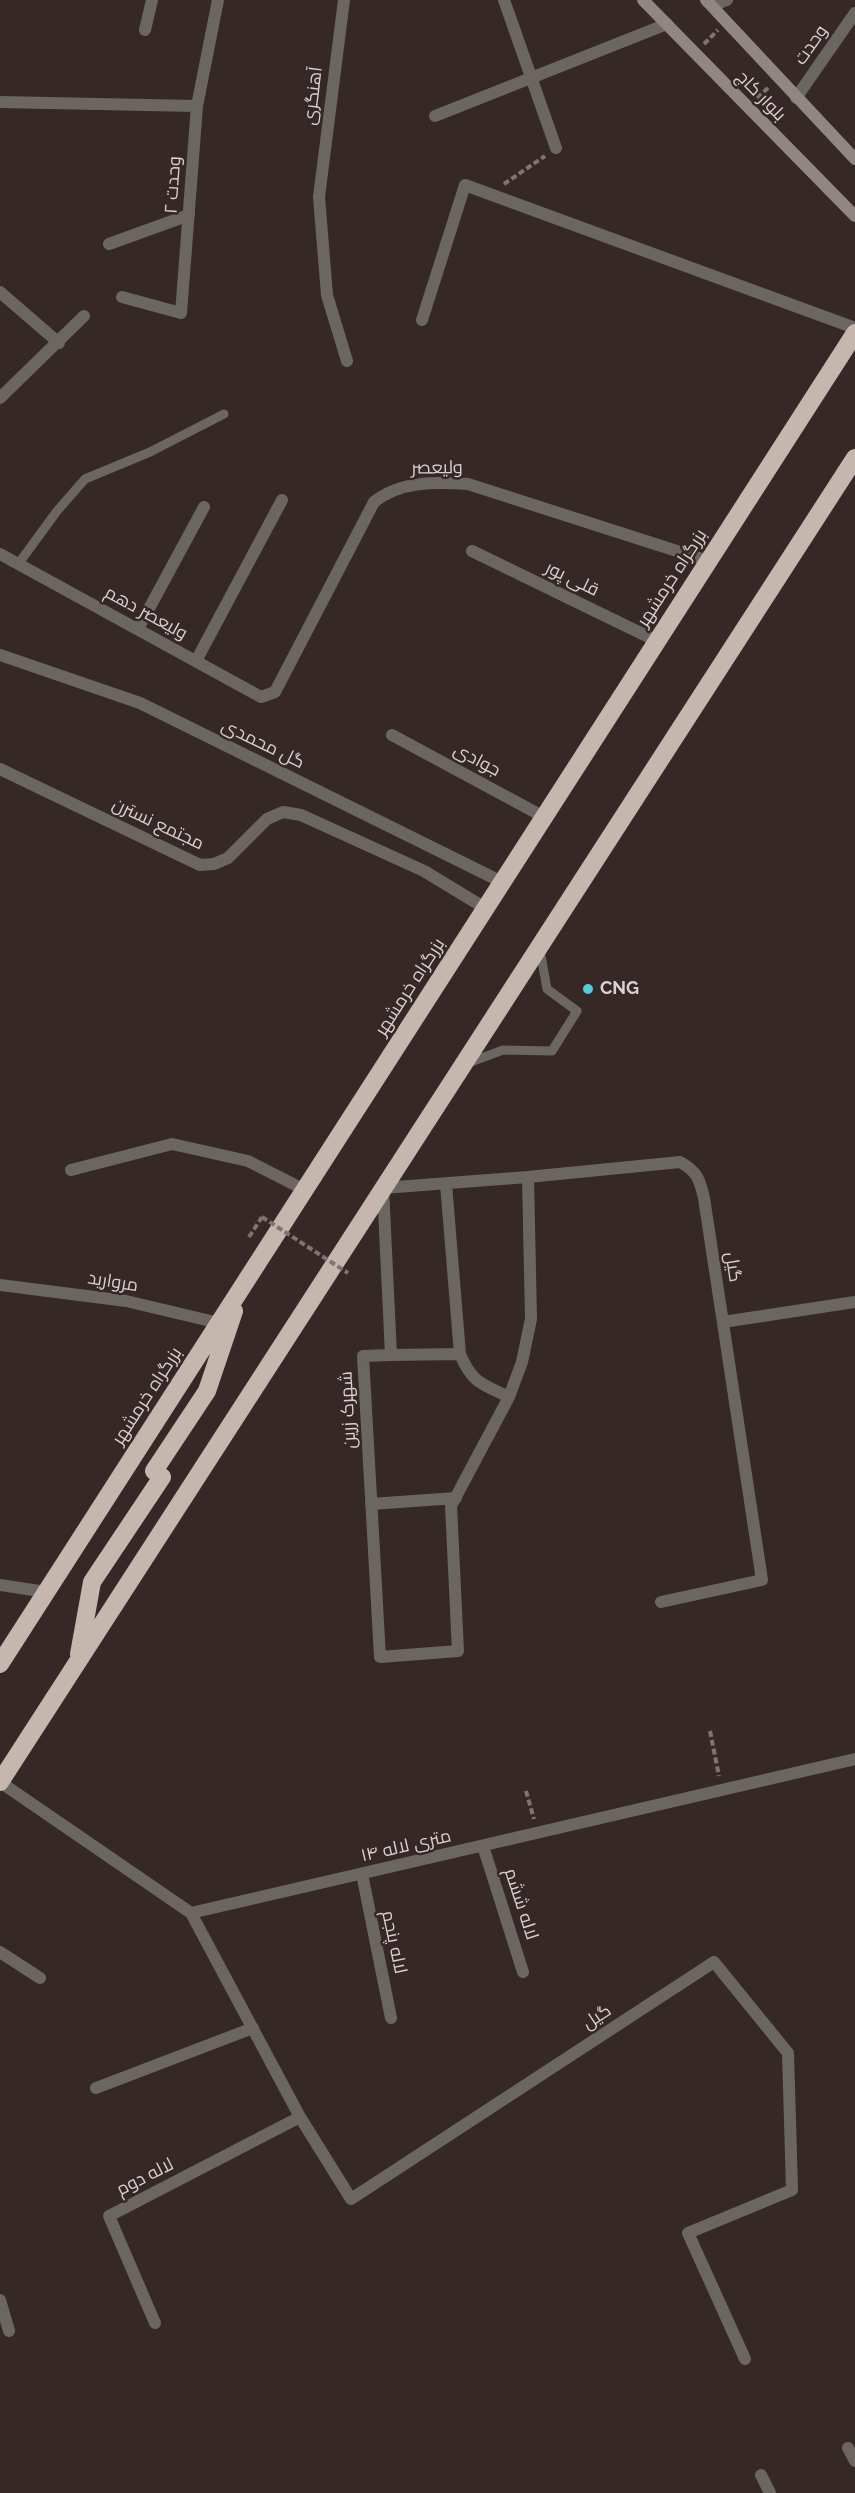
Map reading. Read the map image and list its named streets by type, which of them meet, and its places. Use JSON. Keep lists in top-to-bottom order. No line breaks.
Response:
{"streets":{"highway":["بزرگراه خرمشهر"],"main road":["بلوار کاج"],"street":["وحدت","آهنگری","وحدت ۲","ولیعصر","قلی پور","ولیعصر دهم","گل محمدی","جوادی","مجتمع نسترن","گیل","مروارید","شهرک زرین","۱۴ متری لاله","لاله ششم","لاله پنجم","لاله دوم"]},"crossings":[["وحدت","بلوار کاج"],["ولیعصر","بزرگراه خرمشهر"],["ولیعصر","ولیعصر دهم"],["بزرگراه خرمشهر","قلی پور"],["بزرگراه خرمشهر","گل محمدی"],["بزرگراه خرمشهر","جوادی"],["بزرگراه خرمشهر","مجتمع نسترن"],["بزرگراه خرمشهر","مروارید"],["گیل","۱۴ متری لاله"],["گیل","لاله دوم"],["۱۴ متری لاله","لاله ششم"],["۱۴ متری لاله","لاله پنجم"]],"places":["CNG"]}
